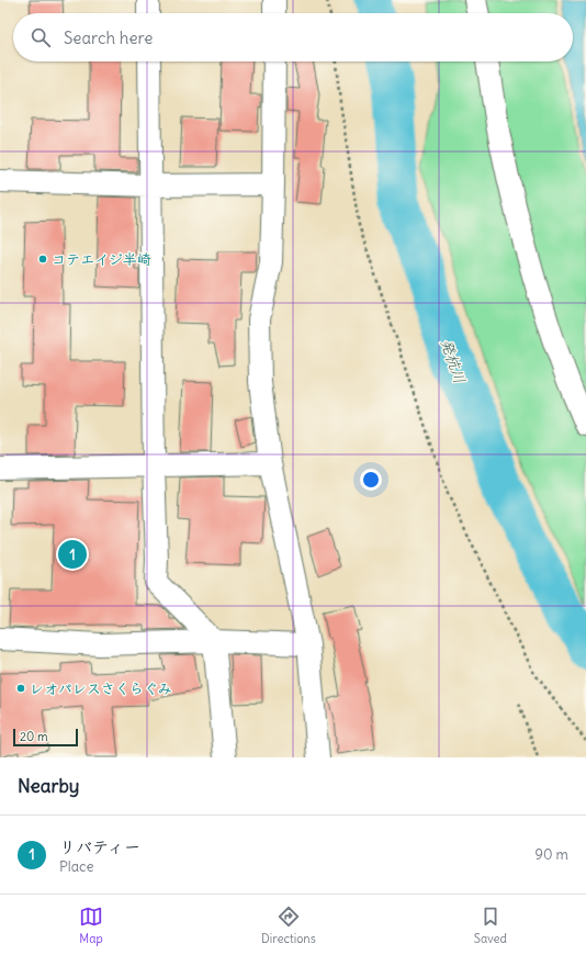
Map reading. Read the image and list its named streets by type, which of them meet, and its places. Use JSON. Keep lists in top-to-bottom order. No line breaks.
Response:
{"water":["発杭川"],"places":["コテエイジ半崎","レオパレスさくらぐみ"],"scale_bar":"20 m","page":{"search":"Search here","pins":"1","scale":"20 m","heading":"Nearby","list":[{"mark":"1","name":"リバティー","note":"Place","value":"90 m"}],"nav":["Map","Directions","Saved"]}}
